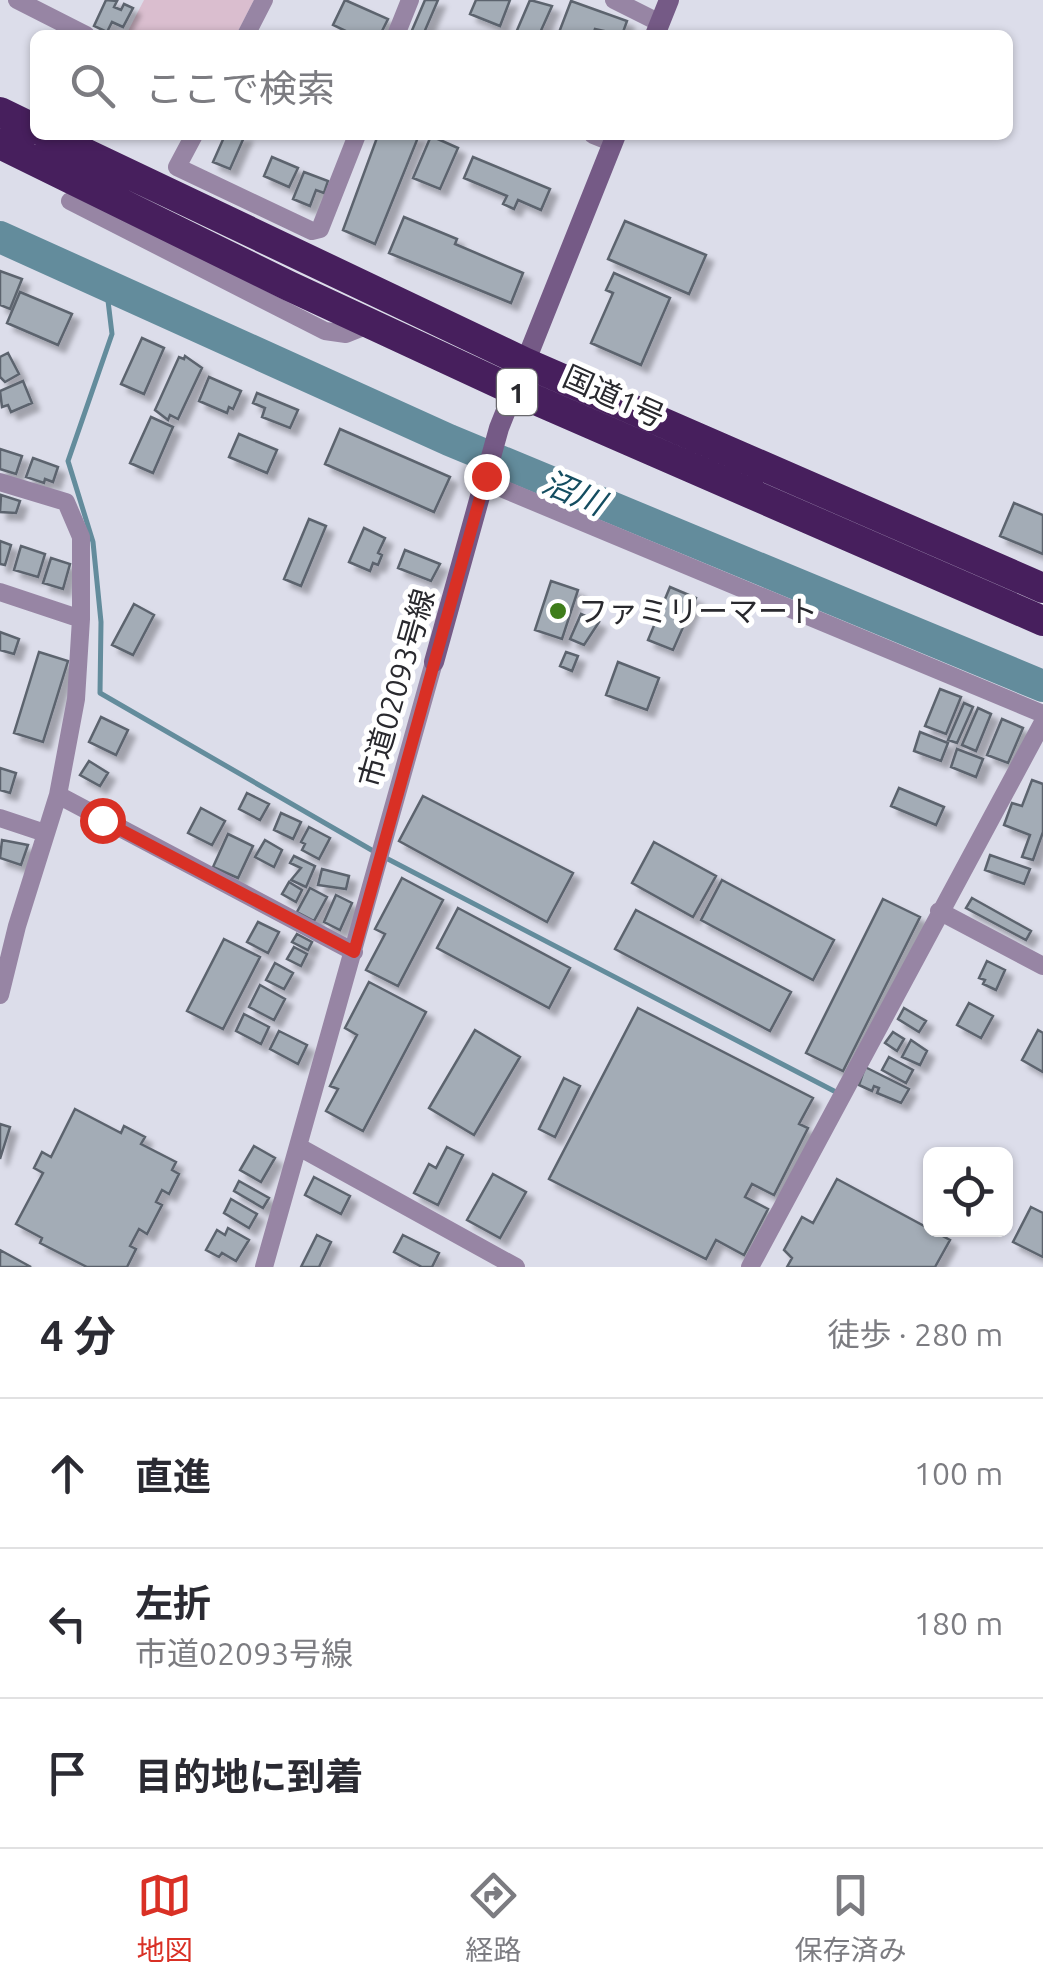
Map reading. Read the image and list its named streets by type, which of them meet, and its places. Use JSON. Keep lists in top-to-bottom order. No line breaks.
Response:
{"streets":{"highway":["1","国道1号"],"street":["市道02093号線"]},"crossings":[["国道1号","市道02093号線"]],"water":["沼川"],"places":["ファミリーマート"],"page":{"search":"ここで検索","heading":["4 分","徒歩 · 280 m"],"list":[["直進","100 m"],["左折","市道02093号線","180 m"],"目的地に到着"],"nav":["地図","経路","保存済み"]}}
